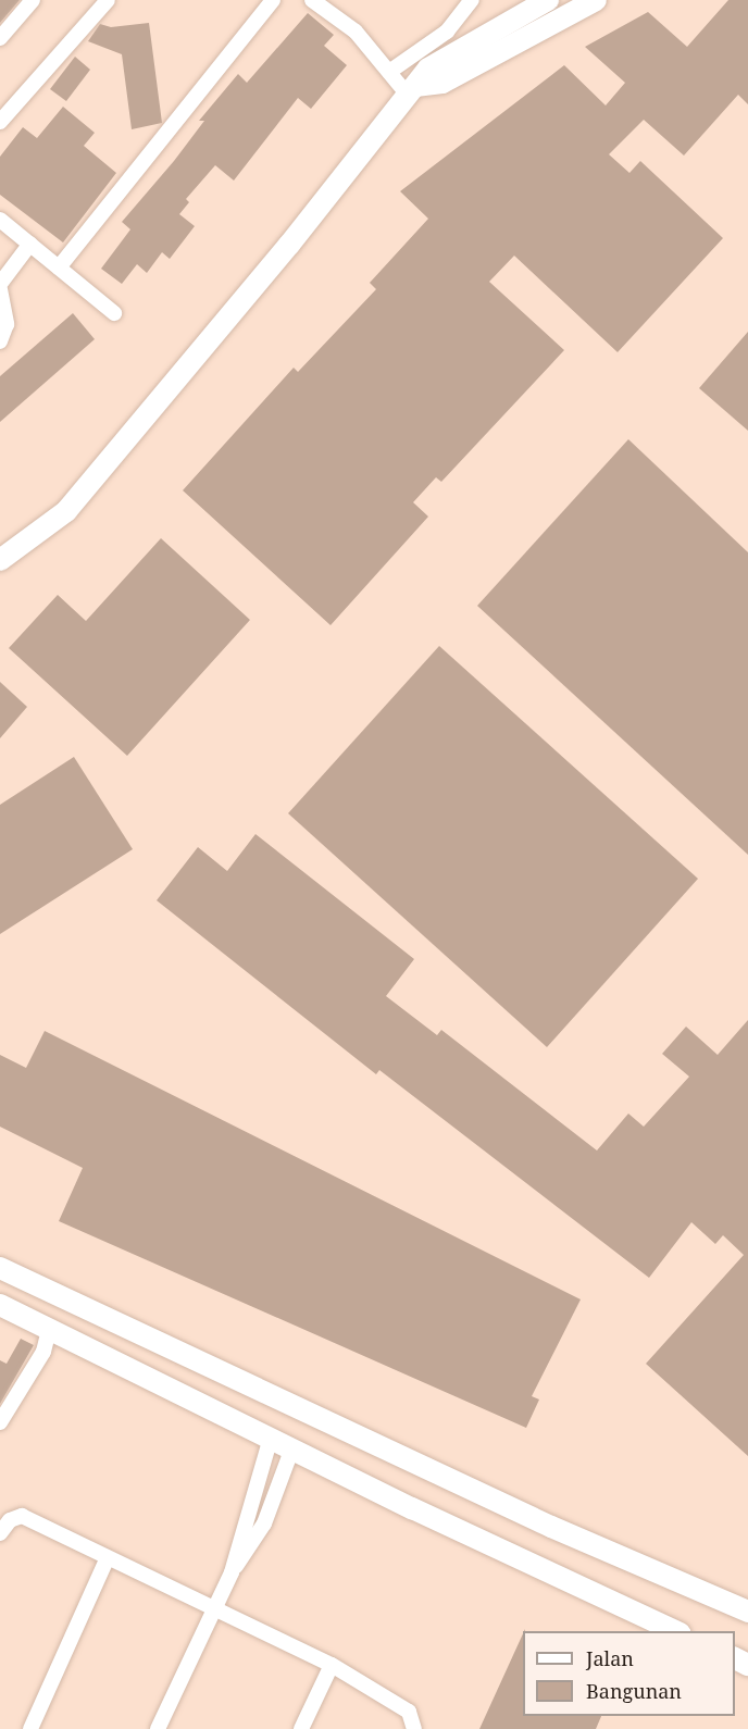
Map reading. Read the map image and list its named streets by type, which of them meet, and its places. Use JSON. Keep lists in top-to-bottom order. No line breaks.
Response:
{"legend":["Jalan","Bangunan"]}
